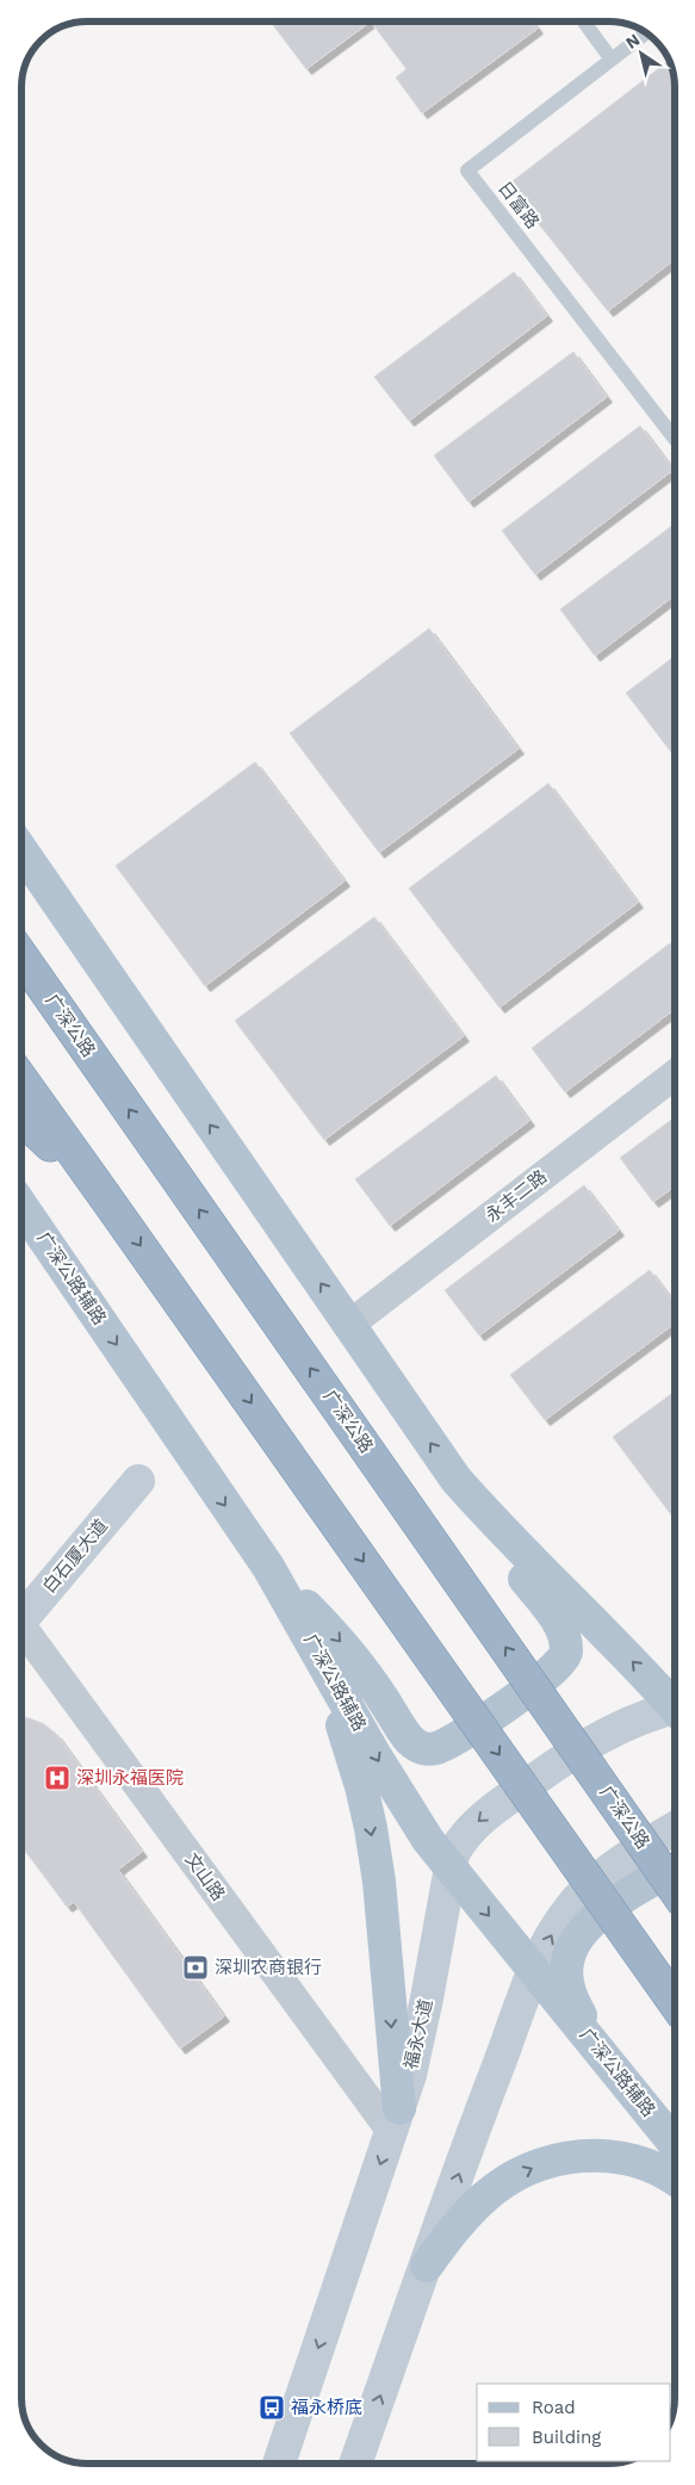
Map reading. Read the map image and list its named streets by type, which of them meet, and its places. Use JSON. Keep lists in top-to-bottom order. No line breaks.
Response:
{"streets":{"highway":["广深公路"],"main road":["广深公路辅路","白石厦大道","福永大道"],"street":["永丰二路","文山路"],"lane":["日富路"]},"crossings":[["广深公路辅路","福永大道"],["文山路","福永大道"]],"places":{"hospital":["深圳永福医院"],"bank":["深圳农商银行"],"bus stop":["福永桥底"]},"legend":["Road","Building"],"north":"top left"}
